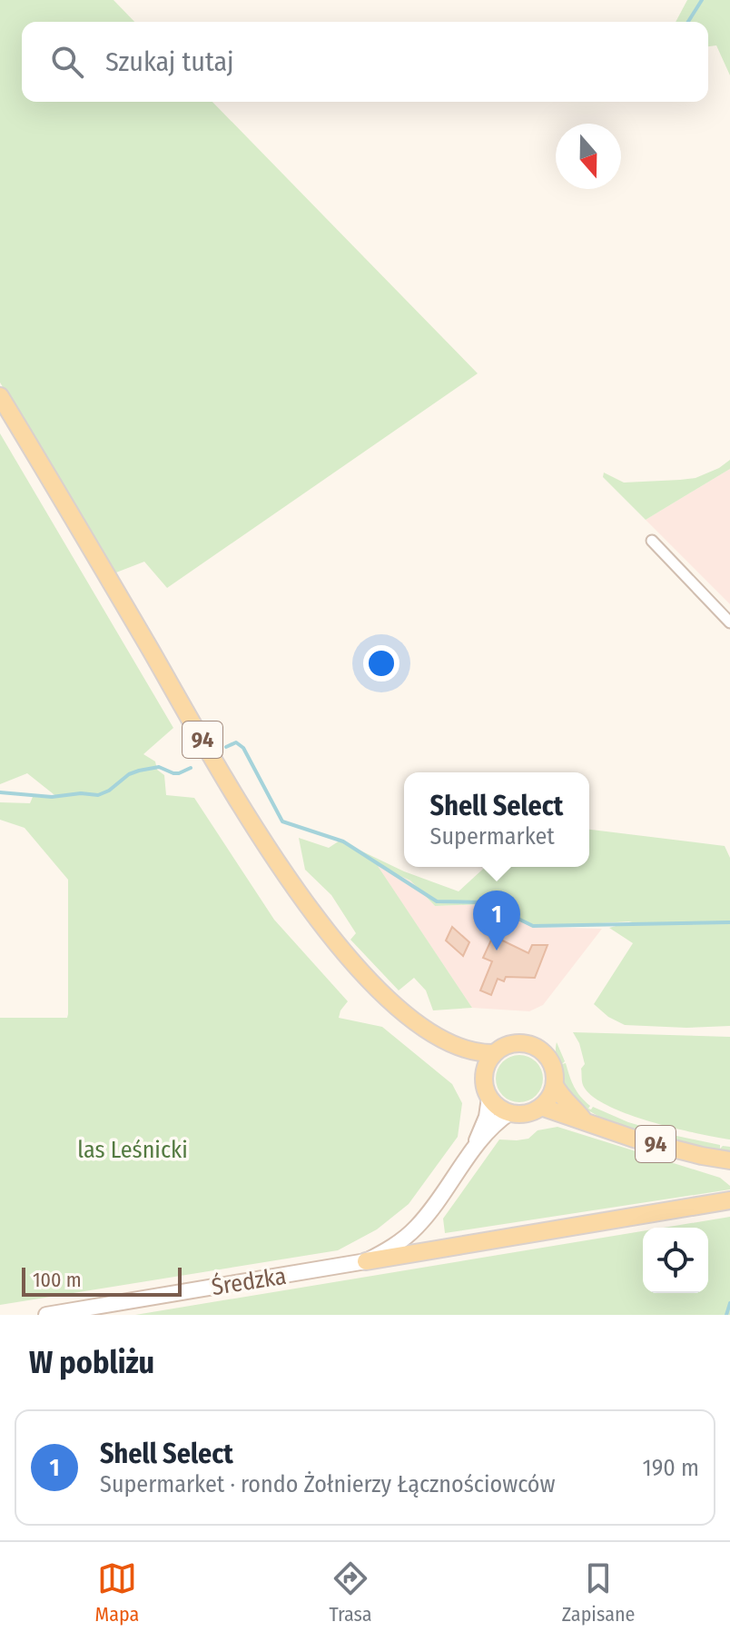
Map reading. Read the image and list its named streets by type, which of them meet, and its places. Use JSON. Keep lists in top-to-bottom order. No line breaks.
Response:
{"streets":{"main road":["94","Średzka"]},"parks":["las Leśnicki"],"scale_bar":"100 m","north":"bottom","page":{"search":"Szukaj tutaj","popup":["Shell Select","Supermarket"],"pins":"1","scale":"100 m","heading":"W pobliżu","list":[{"mark":"1","name":"Shell Select","note":"Supermarket · rondo Żołnierzy Łącznościowców","value":"190 m"}],"nav":["Mapa","Trasa","Zapisane"]}}
